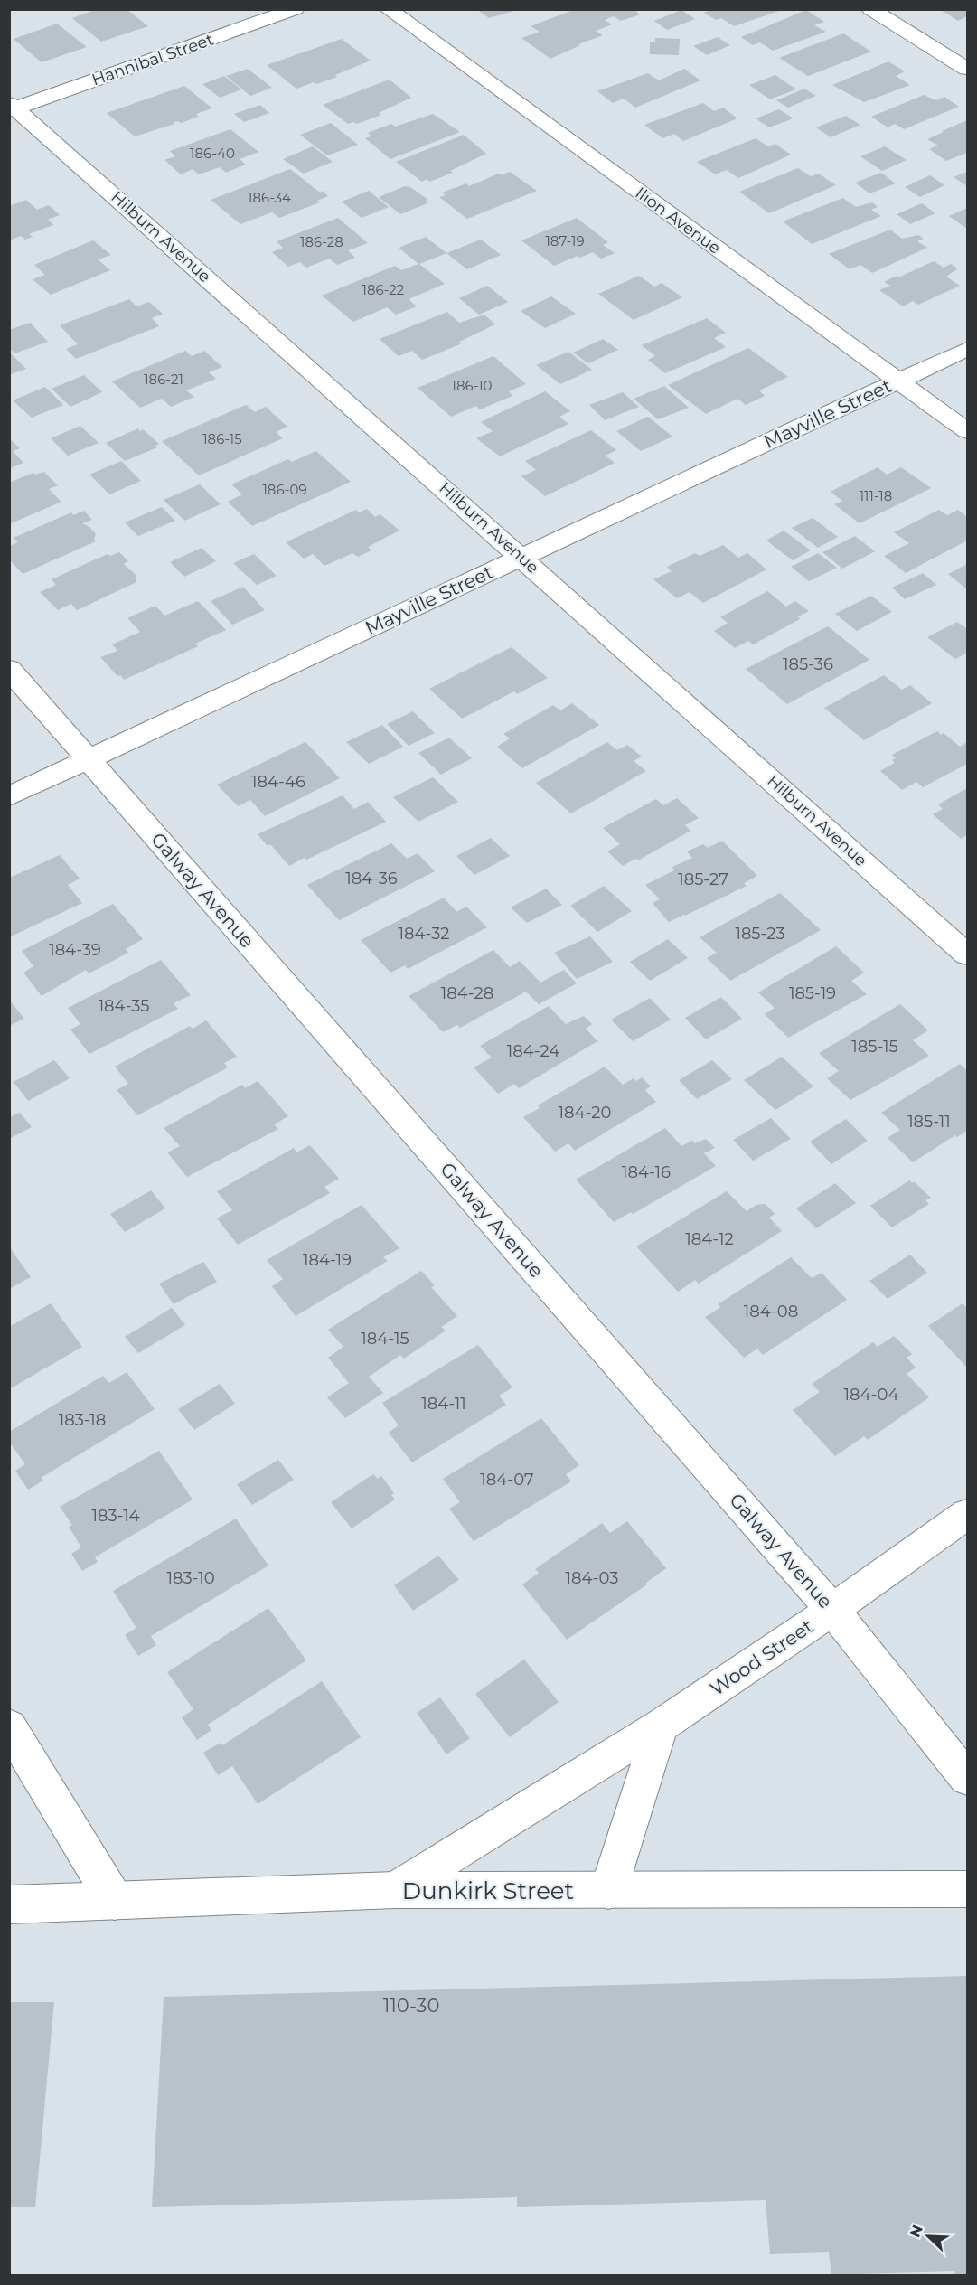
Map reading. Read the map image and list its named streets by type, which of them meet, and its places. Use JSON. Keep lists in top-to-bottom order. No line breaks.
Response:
{"streets":{"street":["Hannibal Street","Ilion Avenue","Hilburn Avenue","Mayville Street","Galway Avenue","Wood Street","Dunkirk Street"]},"crossings":[["Hannibal Street","Hilburn Avenue"],["Ilion Avenue","Mayville Street"],["Hilburn Avenue","Mayville Street"],["Mayville Street","Galway Avenue"],["Galway Avenue","Wood Street"],["Wood Street","Dunkirk Street"]],"house_numbers":["186-40","186-34","187-19","186-28","186-22","186-21","186-10","186-15","186-09","111-18","185-36","184-46","184-36","185-27","184-32","185-23","184-39","184-28","185-19","184-35","185-15","184-24","184-20","185-11","184-16","184-12","184-19","184-08","184-15","184-04","184-11","183-18","184-07","183-14","183-10","184-03","110-30"],"north":"top left"}
